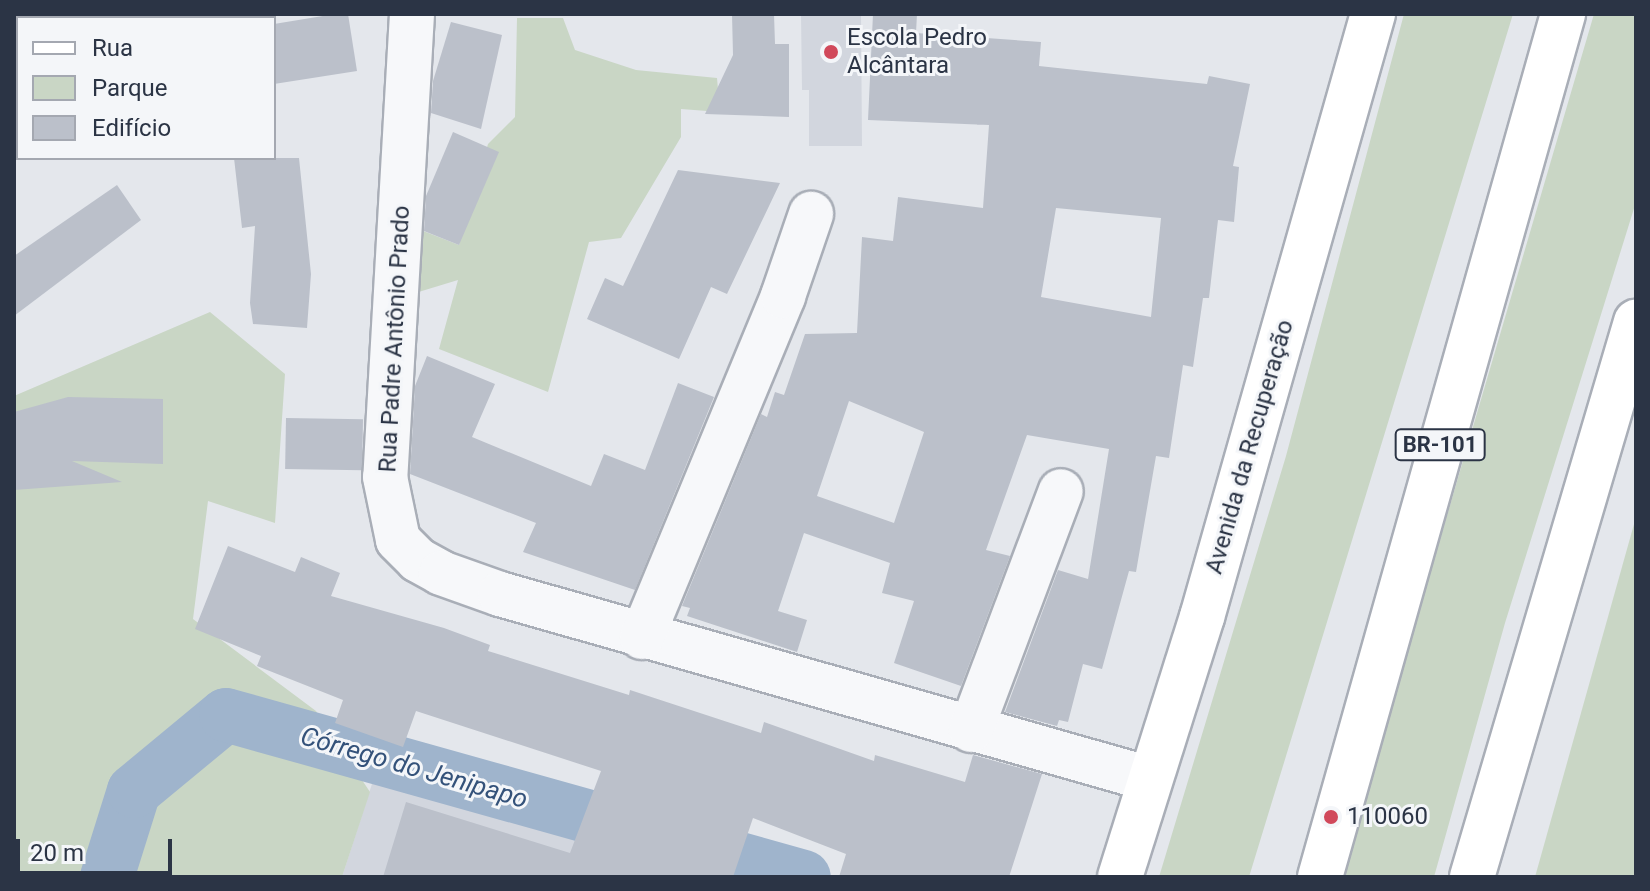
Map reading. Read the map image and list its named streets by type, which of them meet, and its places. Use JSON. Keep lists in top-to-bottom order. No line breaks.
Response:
{"streets":{"main road":["BR-101","Avenida da Recuperação"],"street":["Rua Padre Antônio Prado"]},"crossings":[["Rua Padre Antônio Prado","Avenida da Recuperação"]],"water":["Córrego do Jenipapo"],"places":["Escola Pedro Alcântara","110060"],"legend":["Rua","Parque","Edifício"],"scale_bar":"20 m"}
